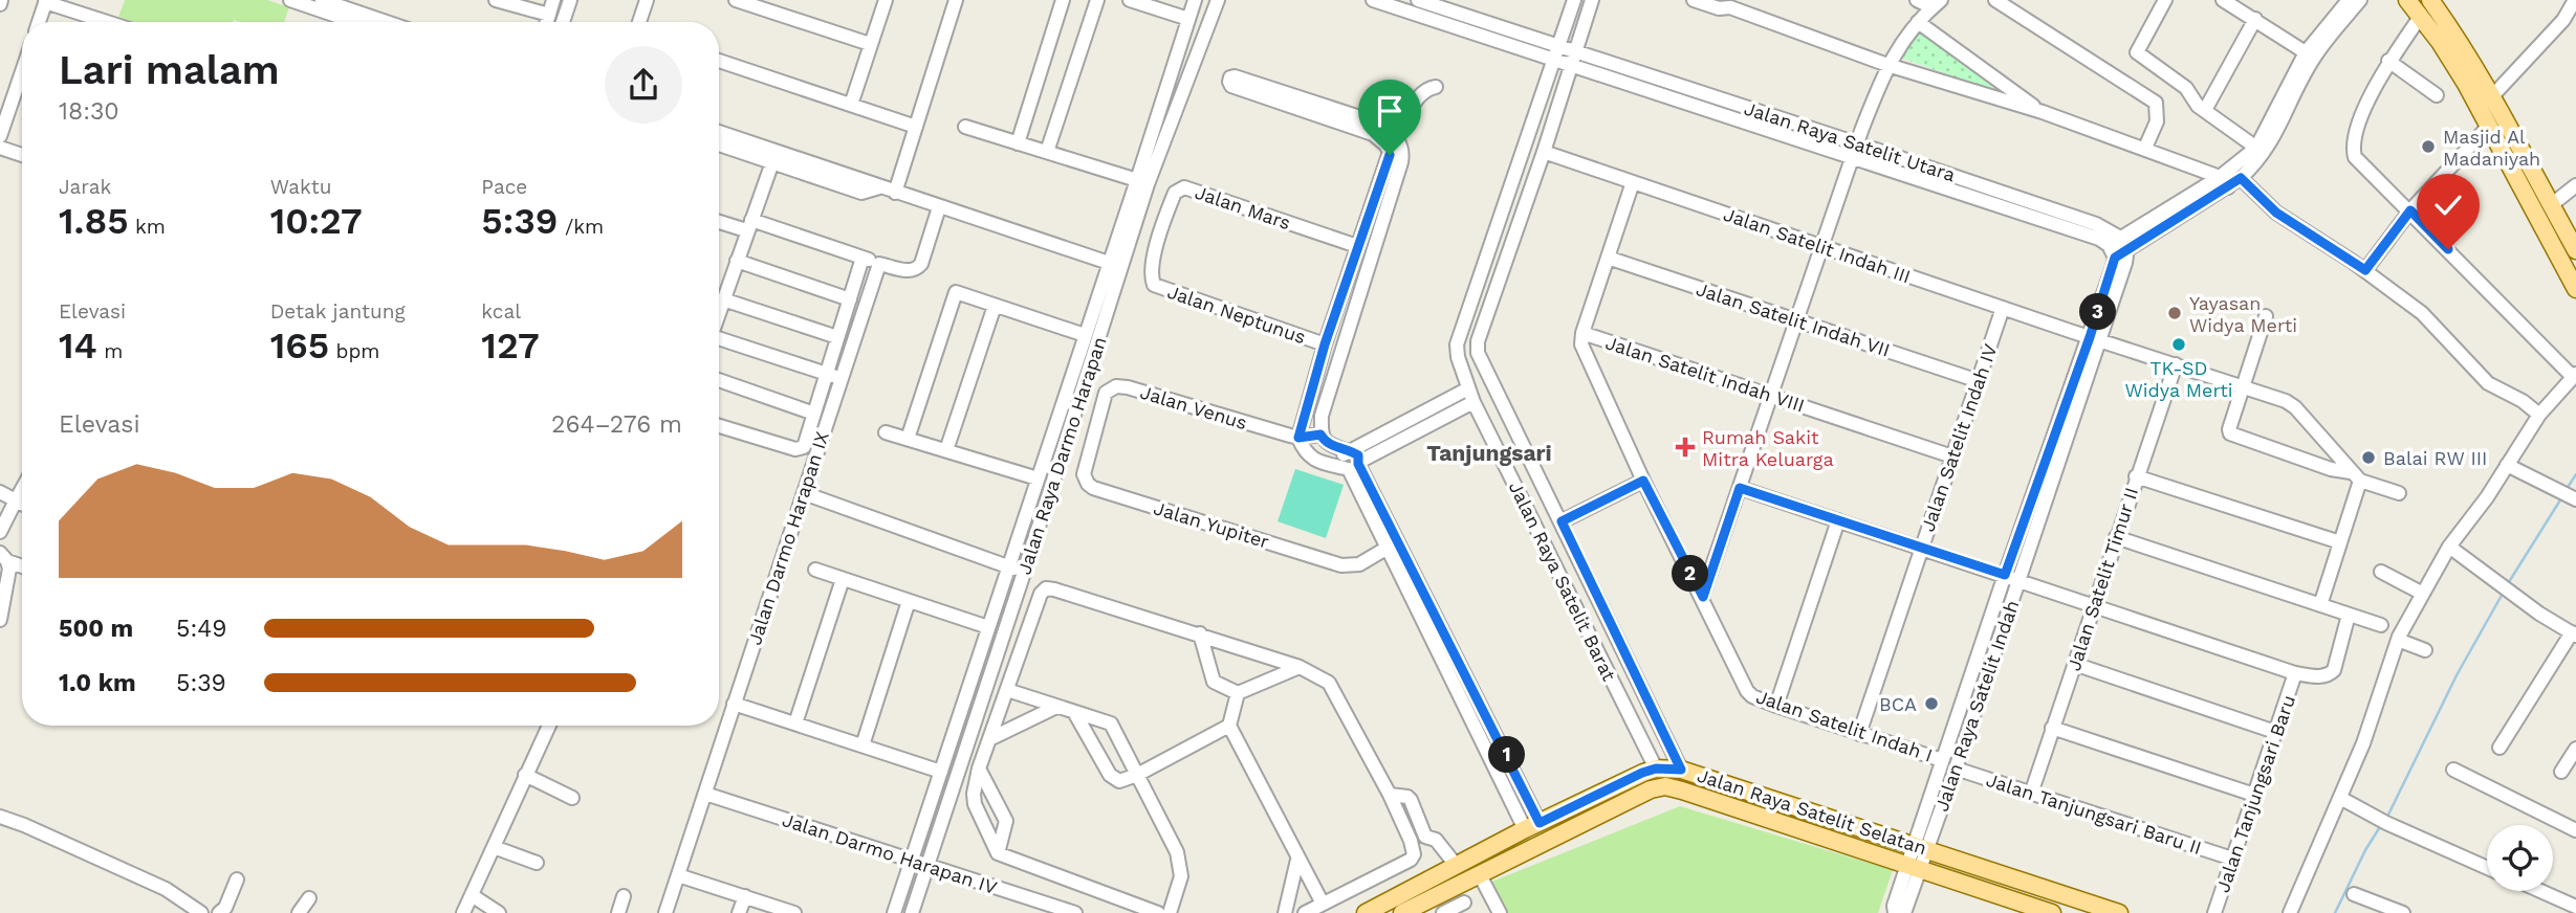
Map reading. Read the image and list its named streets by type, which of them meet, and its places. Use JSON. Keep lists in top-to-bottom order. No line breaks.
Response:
{"streets":{"main road":["Jalan Raya Satelit Selatan"],"street":["Jalan Raya Satelit Utara","Jalan Mars","Jalan Satelit Indah III","Jalan Neptunus","Jalan Satelit Indah VII","Jalan Satelit Indah VIII","Jalan Venus","Jalan Satelit Indah IV","Jalan Raya Darmo Harapan","Jalan Yupiter","Jalan Darmo Harapan IX","Jalan Satelit Timur II","Jalan Raya Satelit Barat","Jalan Raya Satelit Indah","Jalan Satelit Indah I","Jalan Tanjungsari Baru","Jalan Tanjungsari Baru II","Jalan Darmo Harapan IV"]},"crossings":[["Jalan Raya Satelit Utara","Jalan Raya Satelit Barat"],["Jalan Raya Satelit Utara","Jalan Raya Satelit Indah"],["Jalan Mars","Jalan Neptunus"],["Jalan Satelit Indah III","Jalan Satelit Indah IV"],["Jalan Satelit Indah III","Jalan Satelit Timur II"],["Jalan Satelit Indah III","Jalan Raya Satelit Barat"],["Jalan Satelit Indah III","Jalan Raya Satelit Indah"],["Jalan Satelit Indah VII","Jalan Satelit Indah IV"],["Jalan Satelit Indah VIII","Jalan Satelit Indah IV"],["Jalan Satelit Indah VIII","Jalan Satelit Indah I"],["Jalan Venus","Jalan Yupiter"],["Jalan Satelit Indah IV","Jalan Satelit Indah I"],["Jalan Raya Darmo Harapan","Jalan Darmo Harapan IV"],["Jalan Darmo Harapan IX","Jalan Darmo Harapan IV"],["Jalan Satelit Timur II","Jalan Tanjungsari Baru II"],["Jalan Raya Satelit Barat","Jalan Raya Satelit Selatan"],["Jalan Raya Satelit Indah","Jalan Satelit Indah I"],["Jalan Raya Satelit Indah","Jalan Raya Satelit Selatan"],["Jalan Raya Satelit Indah","Jalan Tanjungsari Baru II"],["Jalan Tanjungsari Baru","Jalan Tanjungsari Baru II"]],"districts":["Tanjungsari"],"places":{"other":["Masjid Al Madaniyah","Yayasan Widya Merti","TK-SD Widya Merti","Balai RW III","BCA"],"health":["Rumah Sakit Mitra Keluarga"]},"page":{"heading":["Lari malam","18:30"],"stats":[["Jarak","1.85 km"],["Waktu","10:27"],["Pace","5:39 /km"],["Elevasi","14 m"],["Detak jantung","165 bpm"],["kcal","127"]],"pins":["3","2","1"],"chart":["Elevasi","264–276 m"],"list":[{"name":"500 m","note":"5:49"},{"name":"1.0 km","note":"5:39"}]}}
